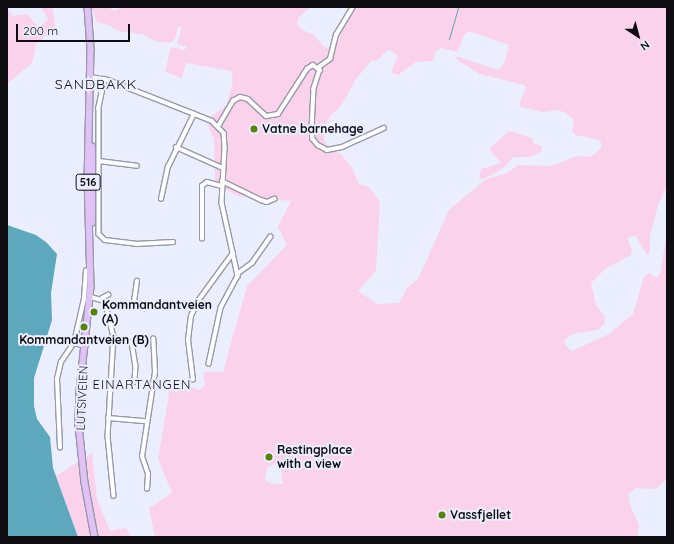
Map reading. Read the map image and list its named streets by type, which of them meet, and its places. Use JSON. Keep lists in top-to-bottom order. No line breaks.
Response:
{"streets":{"main road":["516","LUTSIVEIEN"]},"districts":["SANDBAKK","EINARTANGEN"],"places":["Vatne barnehage","Kommandantveien (A)","Kommandantveien (B)","Restingplace with a view","Vassfjellet"],"scale_bar":"200 m","north":"bottom right"}
